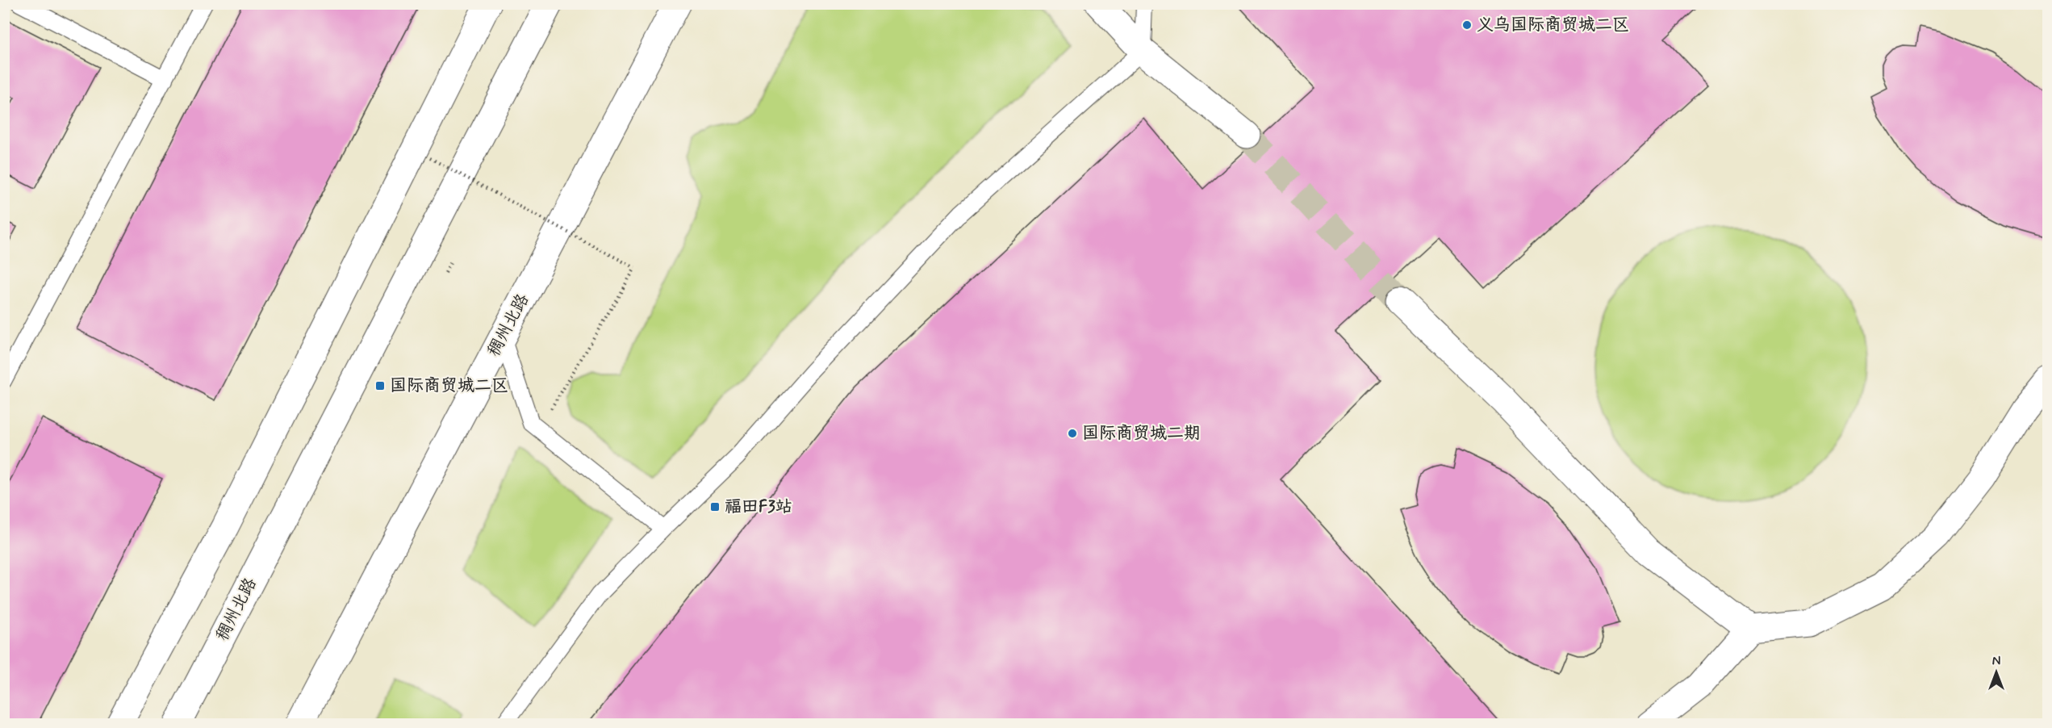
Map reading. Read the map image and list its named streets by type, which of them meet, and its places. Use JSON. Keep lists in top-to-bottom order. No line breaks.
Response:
{"streets":{"street":["稠州北路"]},"places":{"other":["义乌国际商贸城二区","国际商贸城二期"],"transit":["国际商贸城二区","福田F3站"]},"north":"top"}
